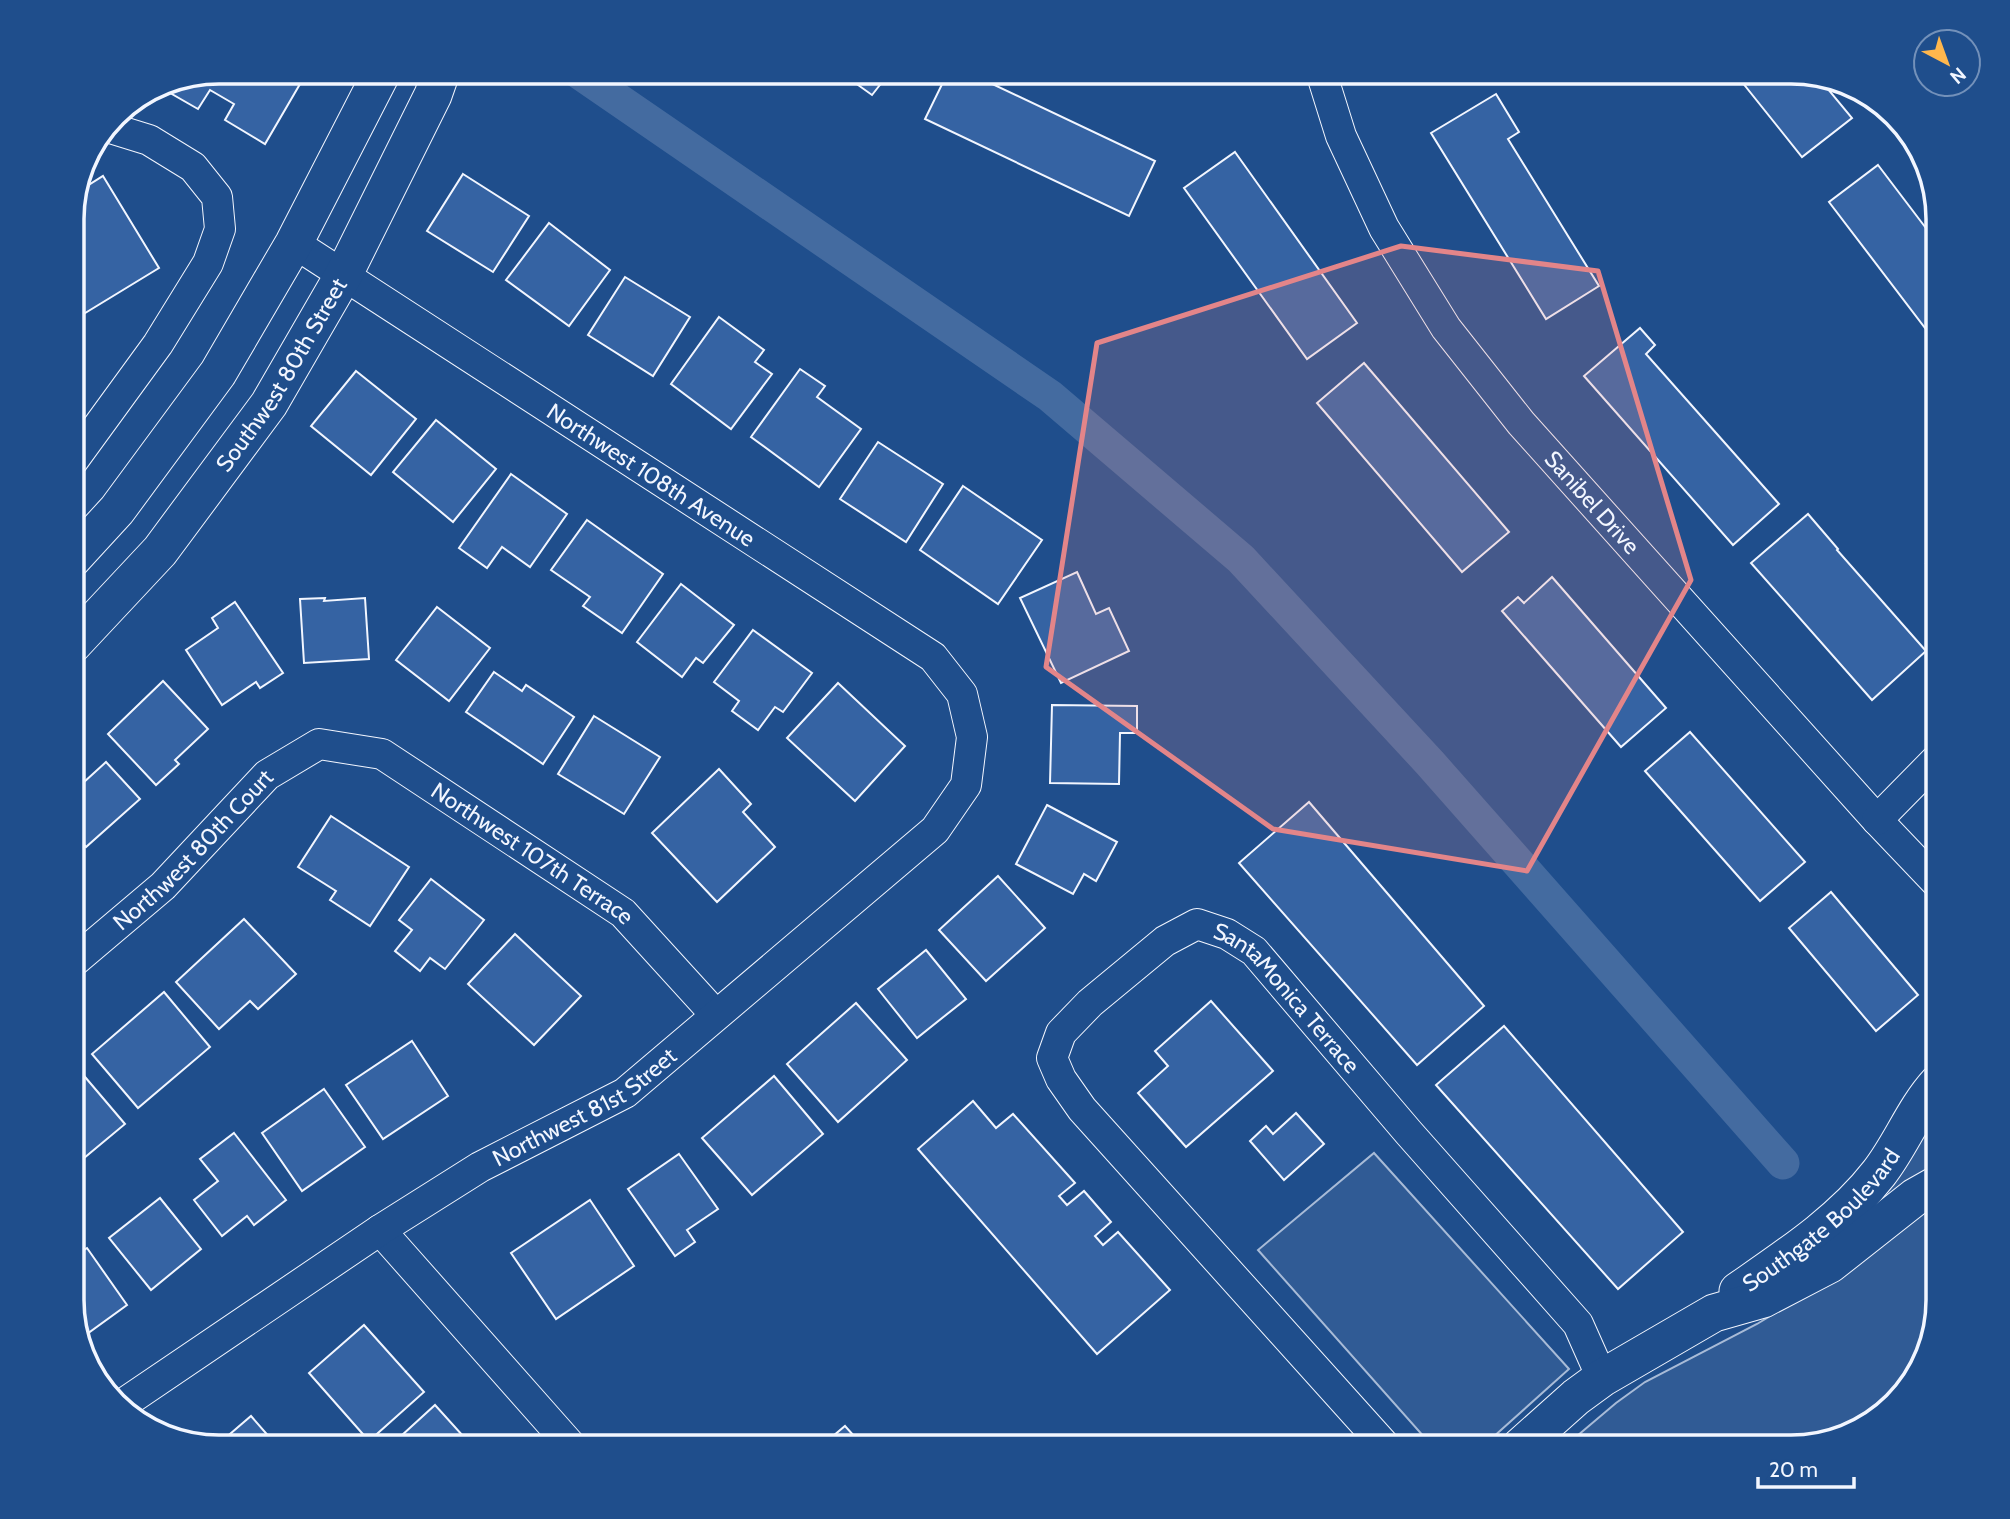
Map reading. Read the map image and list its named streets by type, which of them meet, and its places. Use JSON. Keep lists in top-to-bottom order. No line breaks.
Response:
{"streets":{"street":["Southwest 80th Street","Northwest 108th Avenue","Sanibel Drive","Northwest 80th Court","Northwest 107th Terrace","SantaMonica Terrace","Northwest 81st Street","Southgate Boulevard"]},"crossings":[["Southwest 80th Street","Northwest 108th Avenue"],["Northwest 108th Avenue","Northwest 81st Street"],["Northwest 80th Court","Northwest 107th Terrace"],["Northwest 107th Terrace","Northwest 81st Street"],["SantaMonica Terrace","Southgate Boulevard"]],"scale_bar":"20 m","north":"bottom right"}
